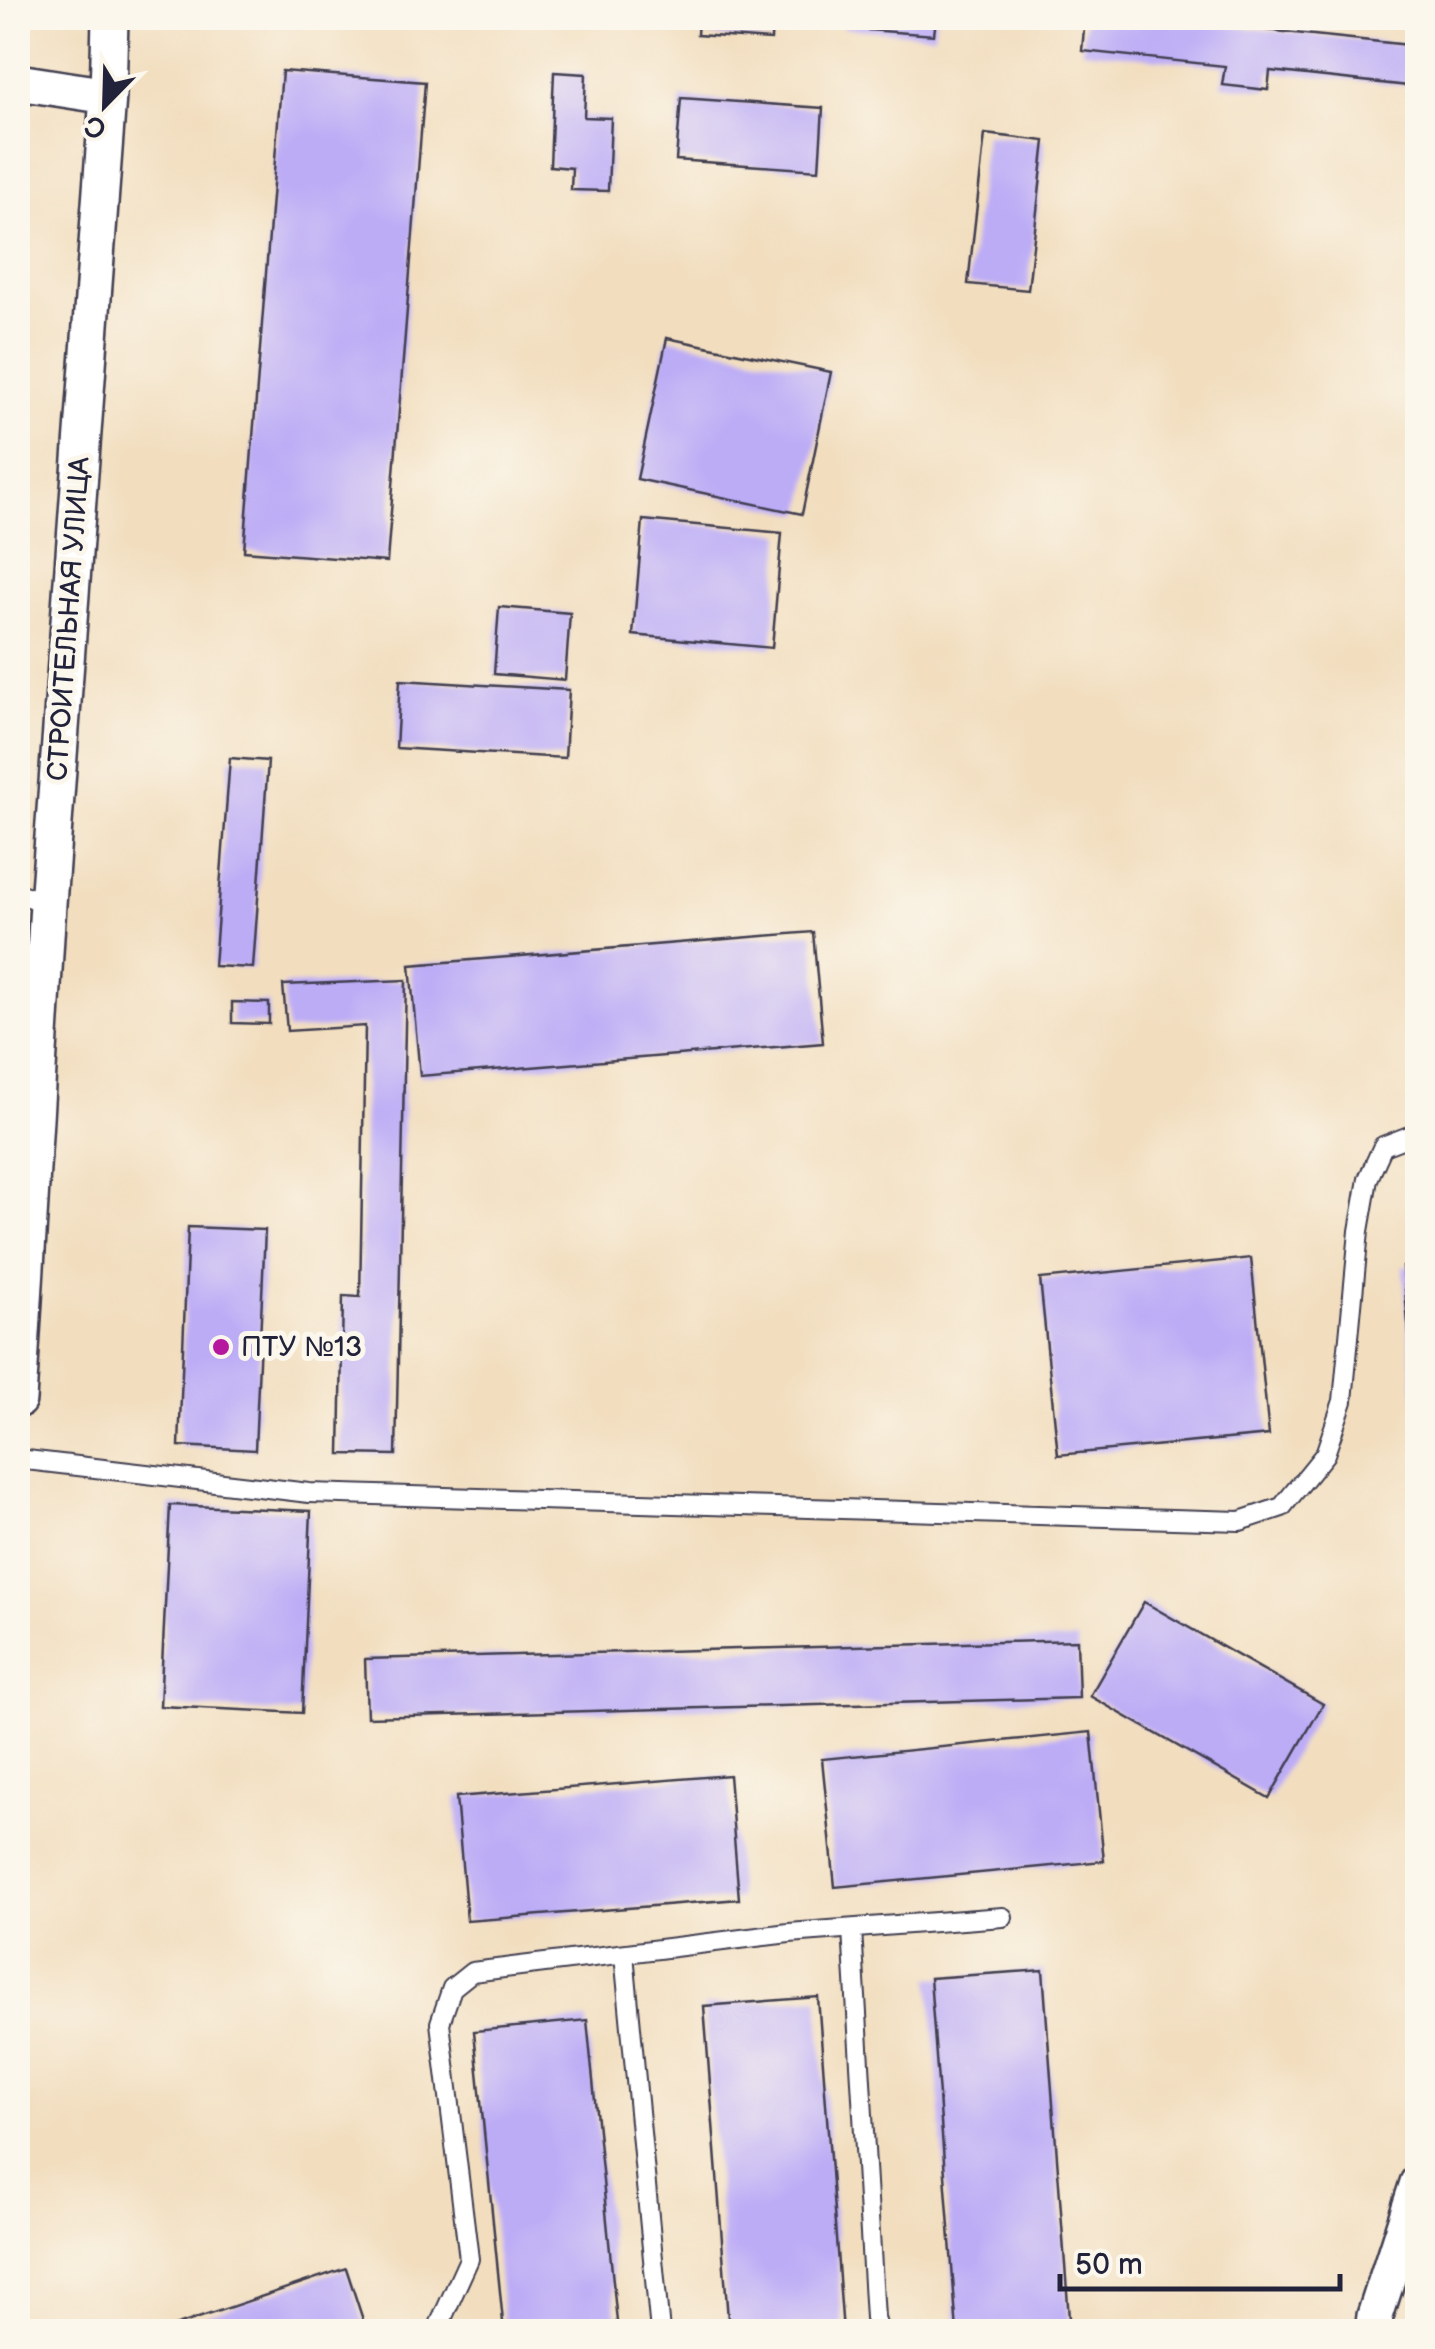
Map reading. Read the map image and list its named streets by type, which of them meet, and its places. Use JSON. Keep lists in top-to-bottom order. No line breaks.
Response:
{"streets":{"street":["СТРОИТЕЛЬНАЯ УЛИЦА"]},"places":["ПТУ №13"],"scale_bar":"50 m","north":"bottom left"}
